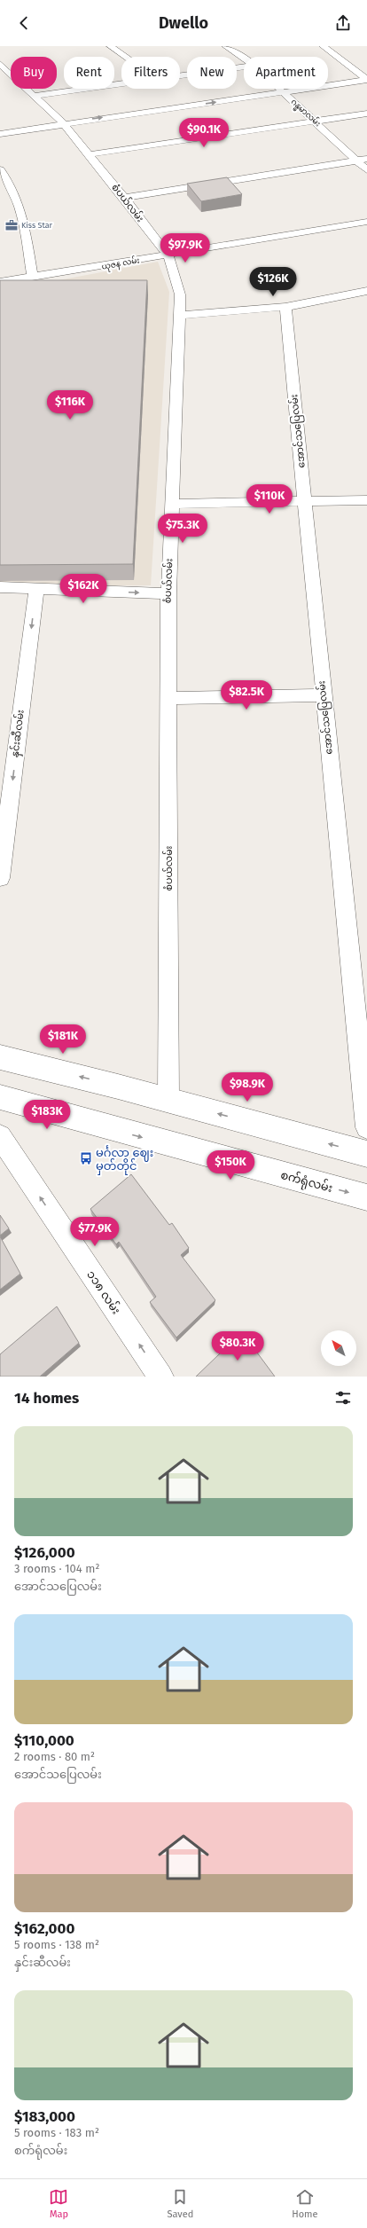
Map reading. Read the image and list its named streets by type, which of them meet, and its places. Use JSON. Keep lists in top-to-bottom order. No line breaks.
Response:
{"streets":{"main road":["စက်ရုံလမ်း"],"street":["ဂန္ဓမာလမ်း","စံပယ်လမ်း","ယုဇန လမ်း","အောင်သပြေလမ်း","နှင်းဆီလမ်း","၁၁၈ လမ်း"]},"crossings":[["စံပယ်လမ်း","ယုဇန လမ်း"]],"one_way":["နှင်းဆီလမ်း","၁၁၈ လမ်း"],"places":{"office":["Kiss Star"],"bus stop":["မင်္ဂလာ ဈေး မှတ်တိုင်"]},"north":"top left","page":{"header":"Dwello","chip":["Buy","Rent","Filters","New","Apartment"],"price":["$90.1K","$97.9K","$126K","$116K","$110K","$75.3K","$162K","$82.5K","$181K","$98.9K","$183K","$150K","$77.9K","$80.3K"],"heading":"14 homes","list":[{"name":"$126,000","note":"3 rooms · 104 m² · အောင်သပြေလမ်း"},{"name":"$110,000","note":"2 rooms · 80 m² · အောင်သပြေလမ်း"},{"name":"$162,000","note":"5 rooms · 138 m² · နှင်းဆီလမ်း"},{"name":"$183,000","note":"5 rooms · 183 m² · စက်ရုံလမ်း"}],"tabs":["Map","Saved","Home"]}}
